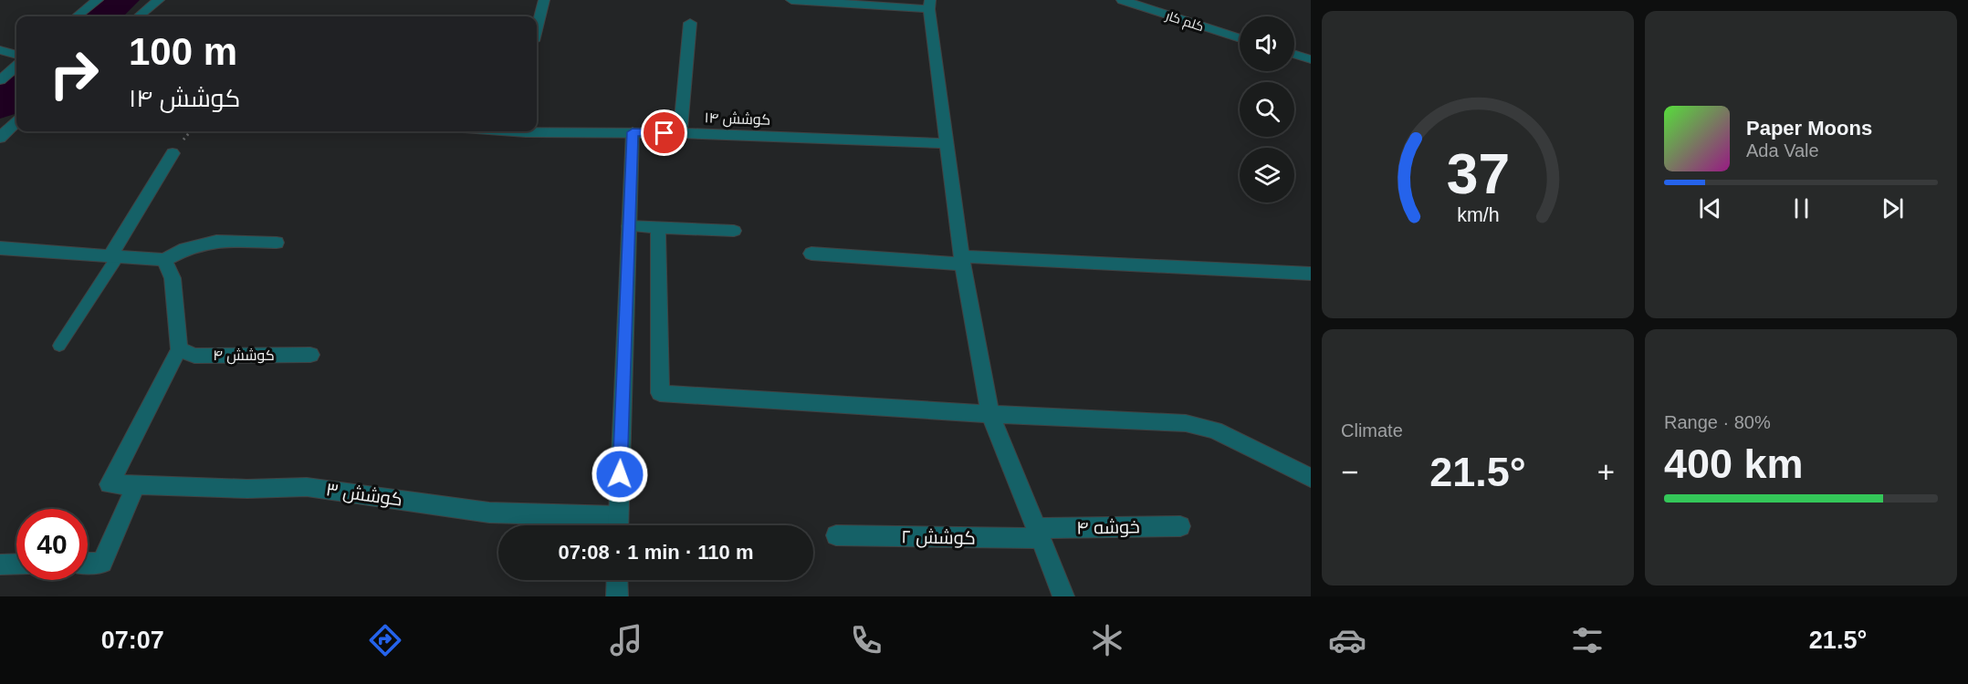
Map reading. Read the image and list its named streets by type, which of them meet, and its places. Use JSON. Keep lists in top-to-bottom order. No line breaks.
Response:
{"streets":{"street":["کلم کار","کوشش ۱۴","کوشش ۴","کوشش ۳","خوشه ۴","کوشش ۲"]},"crossings":[["کوشش ۴","کوشش ۳"],["خوشه ۴","کوشش ۲"]],"page":{"turn":["100 m","کوشش ۱۴"],"song":["Paper Moons","Ada Vale"],"tile":["Climate",["Range · 80%","400 km"]],"heat":["−","21.5°","+"],"limit":"40","trip":"07:08 · 1 min · 110 m","tabs":["07:07","21.5°"],"gauge":["37","km/h"]}}
